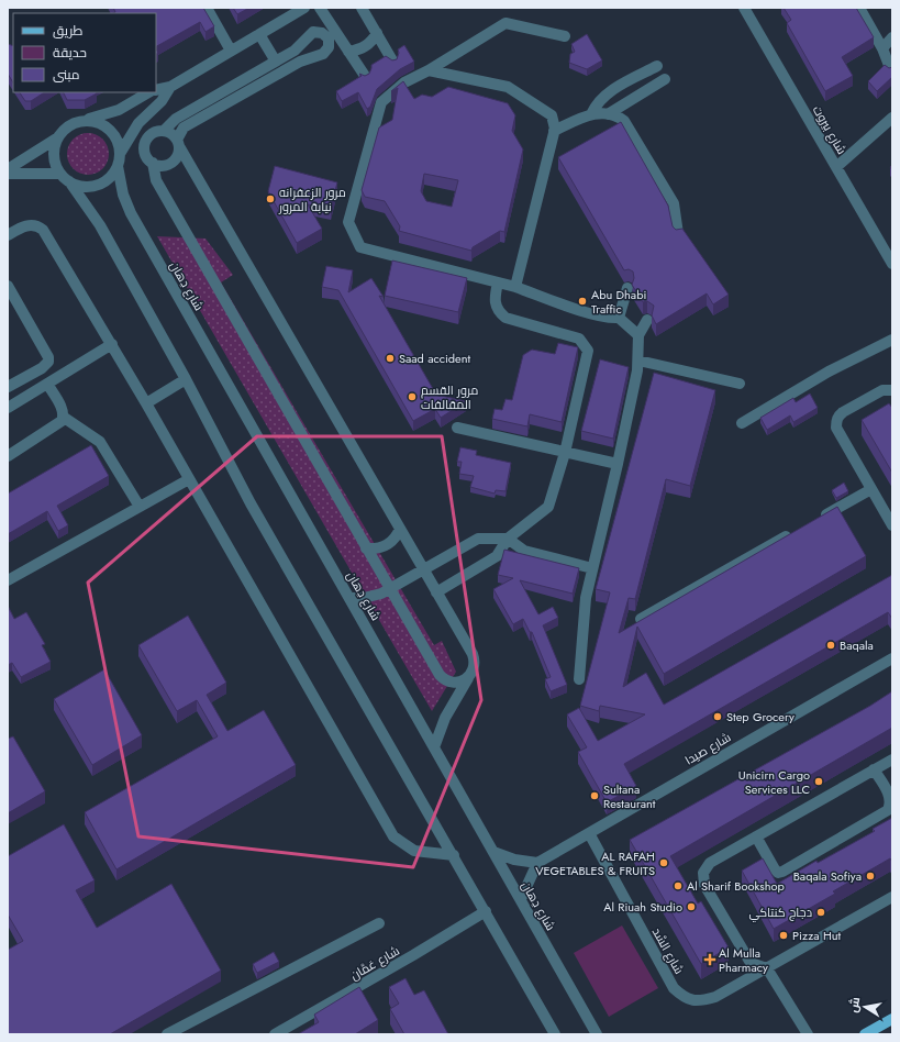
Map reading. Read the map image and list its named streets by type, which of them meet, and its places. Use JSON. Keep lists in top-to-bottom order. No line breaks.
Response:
{"streets":{"street":["شارع بيروت","شارع دِهان","شارع صيدا","شارع السَّد","شارع عَمَّان"]},"crossings":[["شارع صيدا","شارع السَّد"]],"places":{"other":["مرور الزعفرانه نيابة المرور","Abu Dhabi Traffic","Saad accident","مرور القسم المقالفات","Baqala","Step Grocery","Unicirn Cargo Services LLC","Sultana Restaurant","AL RAFAH VEGETABLES & FRUITS","Baqala Sofiya","Al Sharif Bookshop","Al Riuah Studio","دجاج كنتاكي","Pizza Hut"],"health":["Al Mulla Pharmacy"]},"legend":["طريق","حديقة","مبنى"],"north":"left"}
